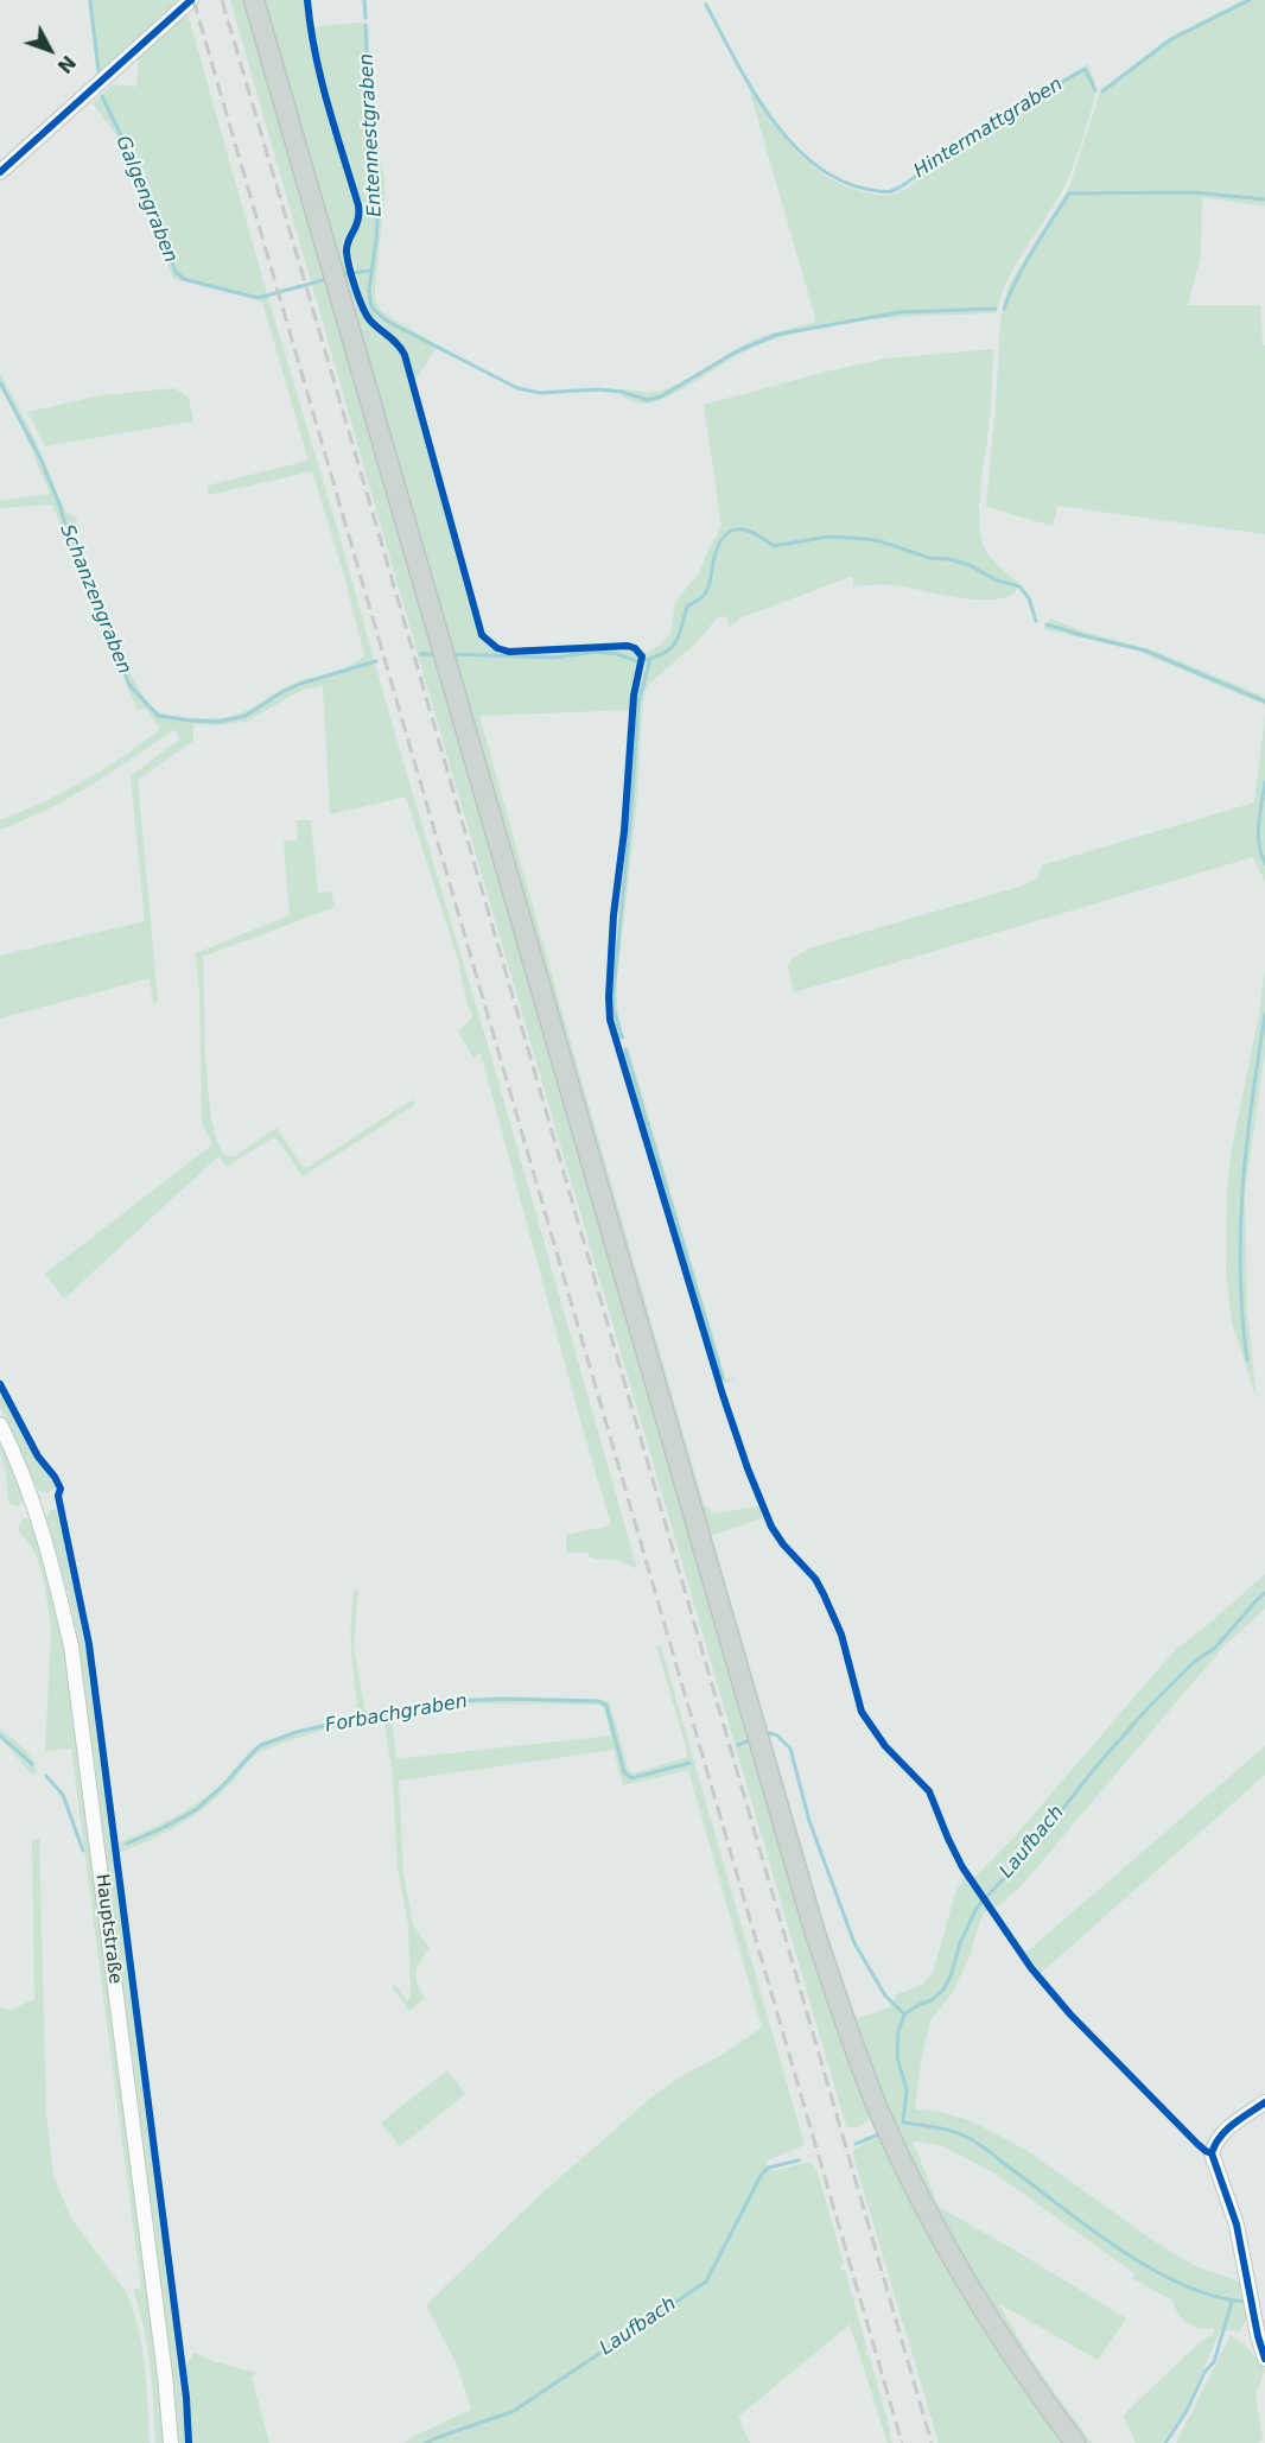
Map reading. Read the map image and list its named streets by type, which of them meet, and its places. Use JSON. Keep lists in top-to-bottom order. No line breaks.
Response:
{"streets":{"street":["Hauptstraße"]},"water":["Hintermattgraben","Entennestgraben","Galgengraben","Schanzengraben","Forbachgraben","Laufbach"],"north":"bottom right"}
